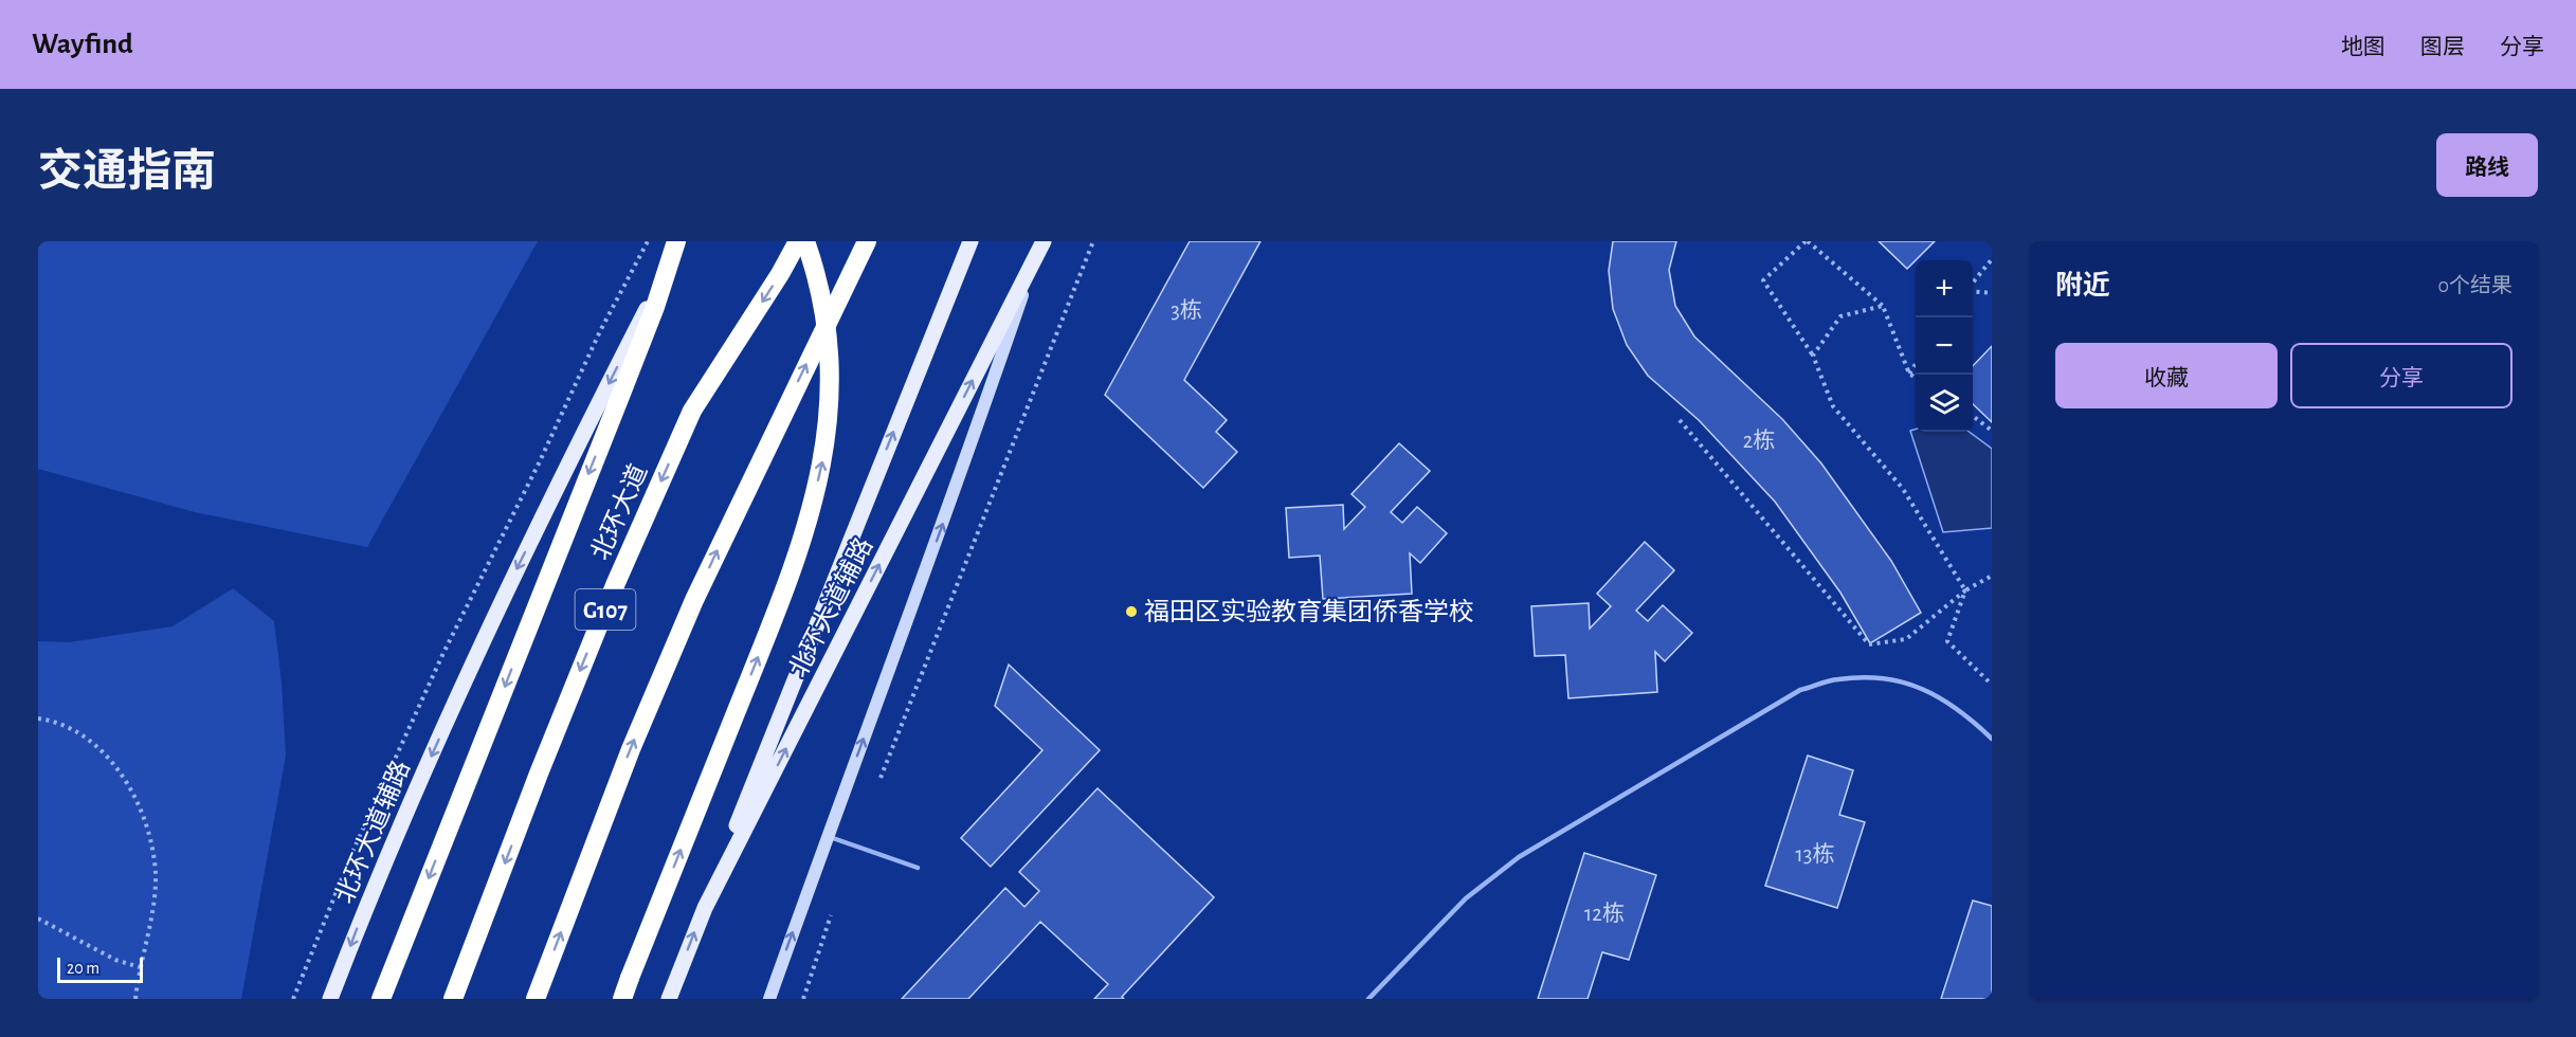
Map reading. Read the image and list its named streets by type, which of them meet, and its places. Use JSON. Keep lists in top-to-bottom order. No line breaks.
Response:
{"streets":{"highway":["北环大道","G107"],"main road":["北环大道辅路"]},"places":["福田区实验教育集团侨香学校"],"house_numbers":["3栋","2栋","13栋","12栋"],"scale_bar":"20 m","page":{"header":"Wayfind","nav":["地图","图层","分享"],"title":"交通指南","buttons":["路线",["收藏","分享"]],"heading":["附近","0个结果"],"map_buttons":["+","−"],"scale":"20 m"}}
